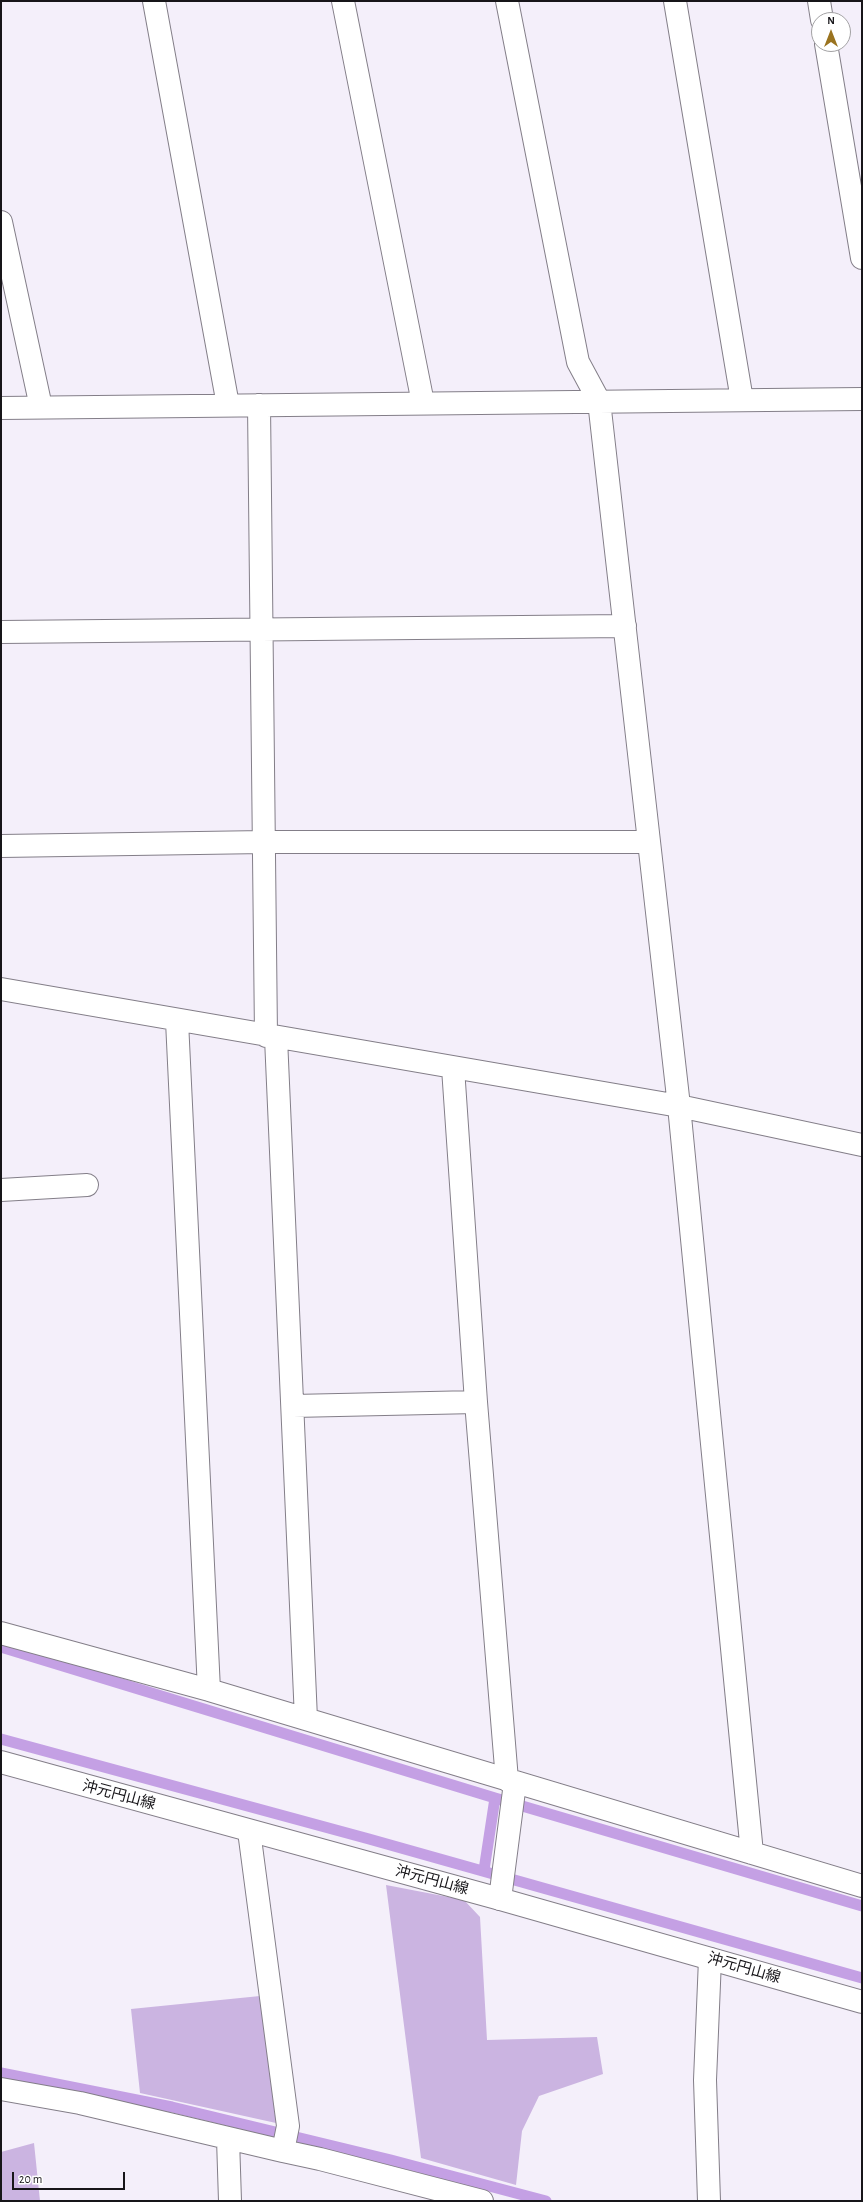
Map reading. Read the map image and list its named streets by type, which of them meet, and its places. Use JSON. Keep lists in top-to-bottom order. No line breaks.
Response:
{"streets":{"street":["沖元円山線"]},"scale_bar":"20 m","north":"top"}
